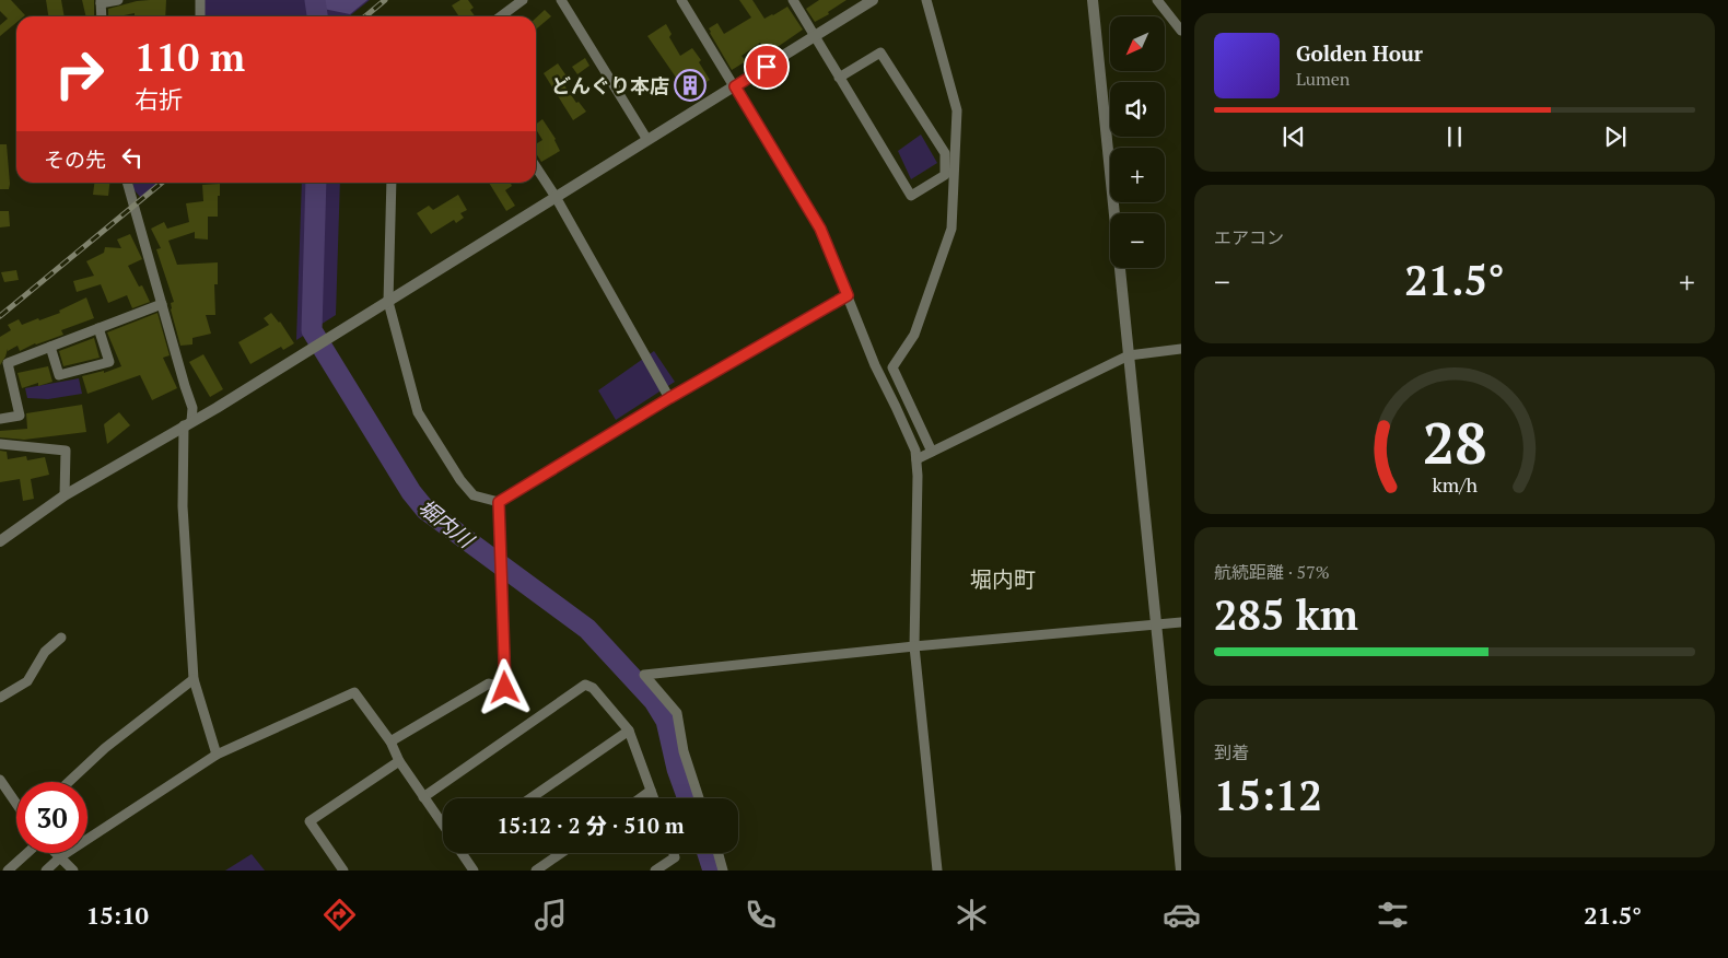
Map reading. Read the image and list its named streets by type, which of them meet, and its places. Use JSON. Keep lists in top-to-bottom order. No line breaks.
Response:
{"districts":["堀内町"],"water":["堀内川"],"places":{"building":["どんぐり本店"]},"north":"bottom left","page":{"map_buttons":["+","−"],"turn":["110 m","右折"],"song":["Golden Hour","Lumen"],"then":"その先","tile":["エアコン",["航続距離 · 57%","285 km"],["到着","15:12"]],"heat":["−","21.5°","+"],"limit":"30","trip":"15:12 · 2 分 · 510 m","tabs":["15:10","21.5°"],"gauge":["28","km/h"]}}
